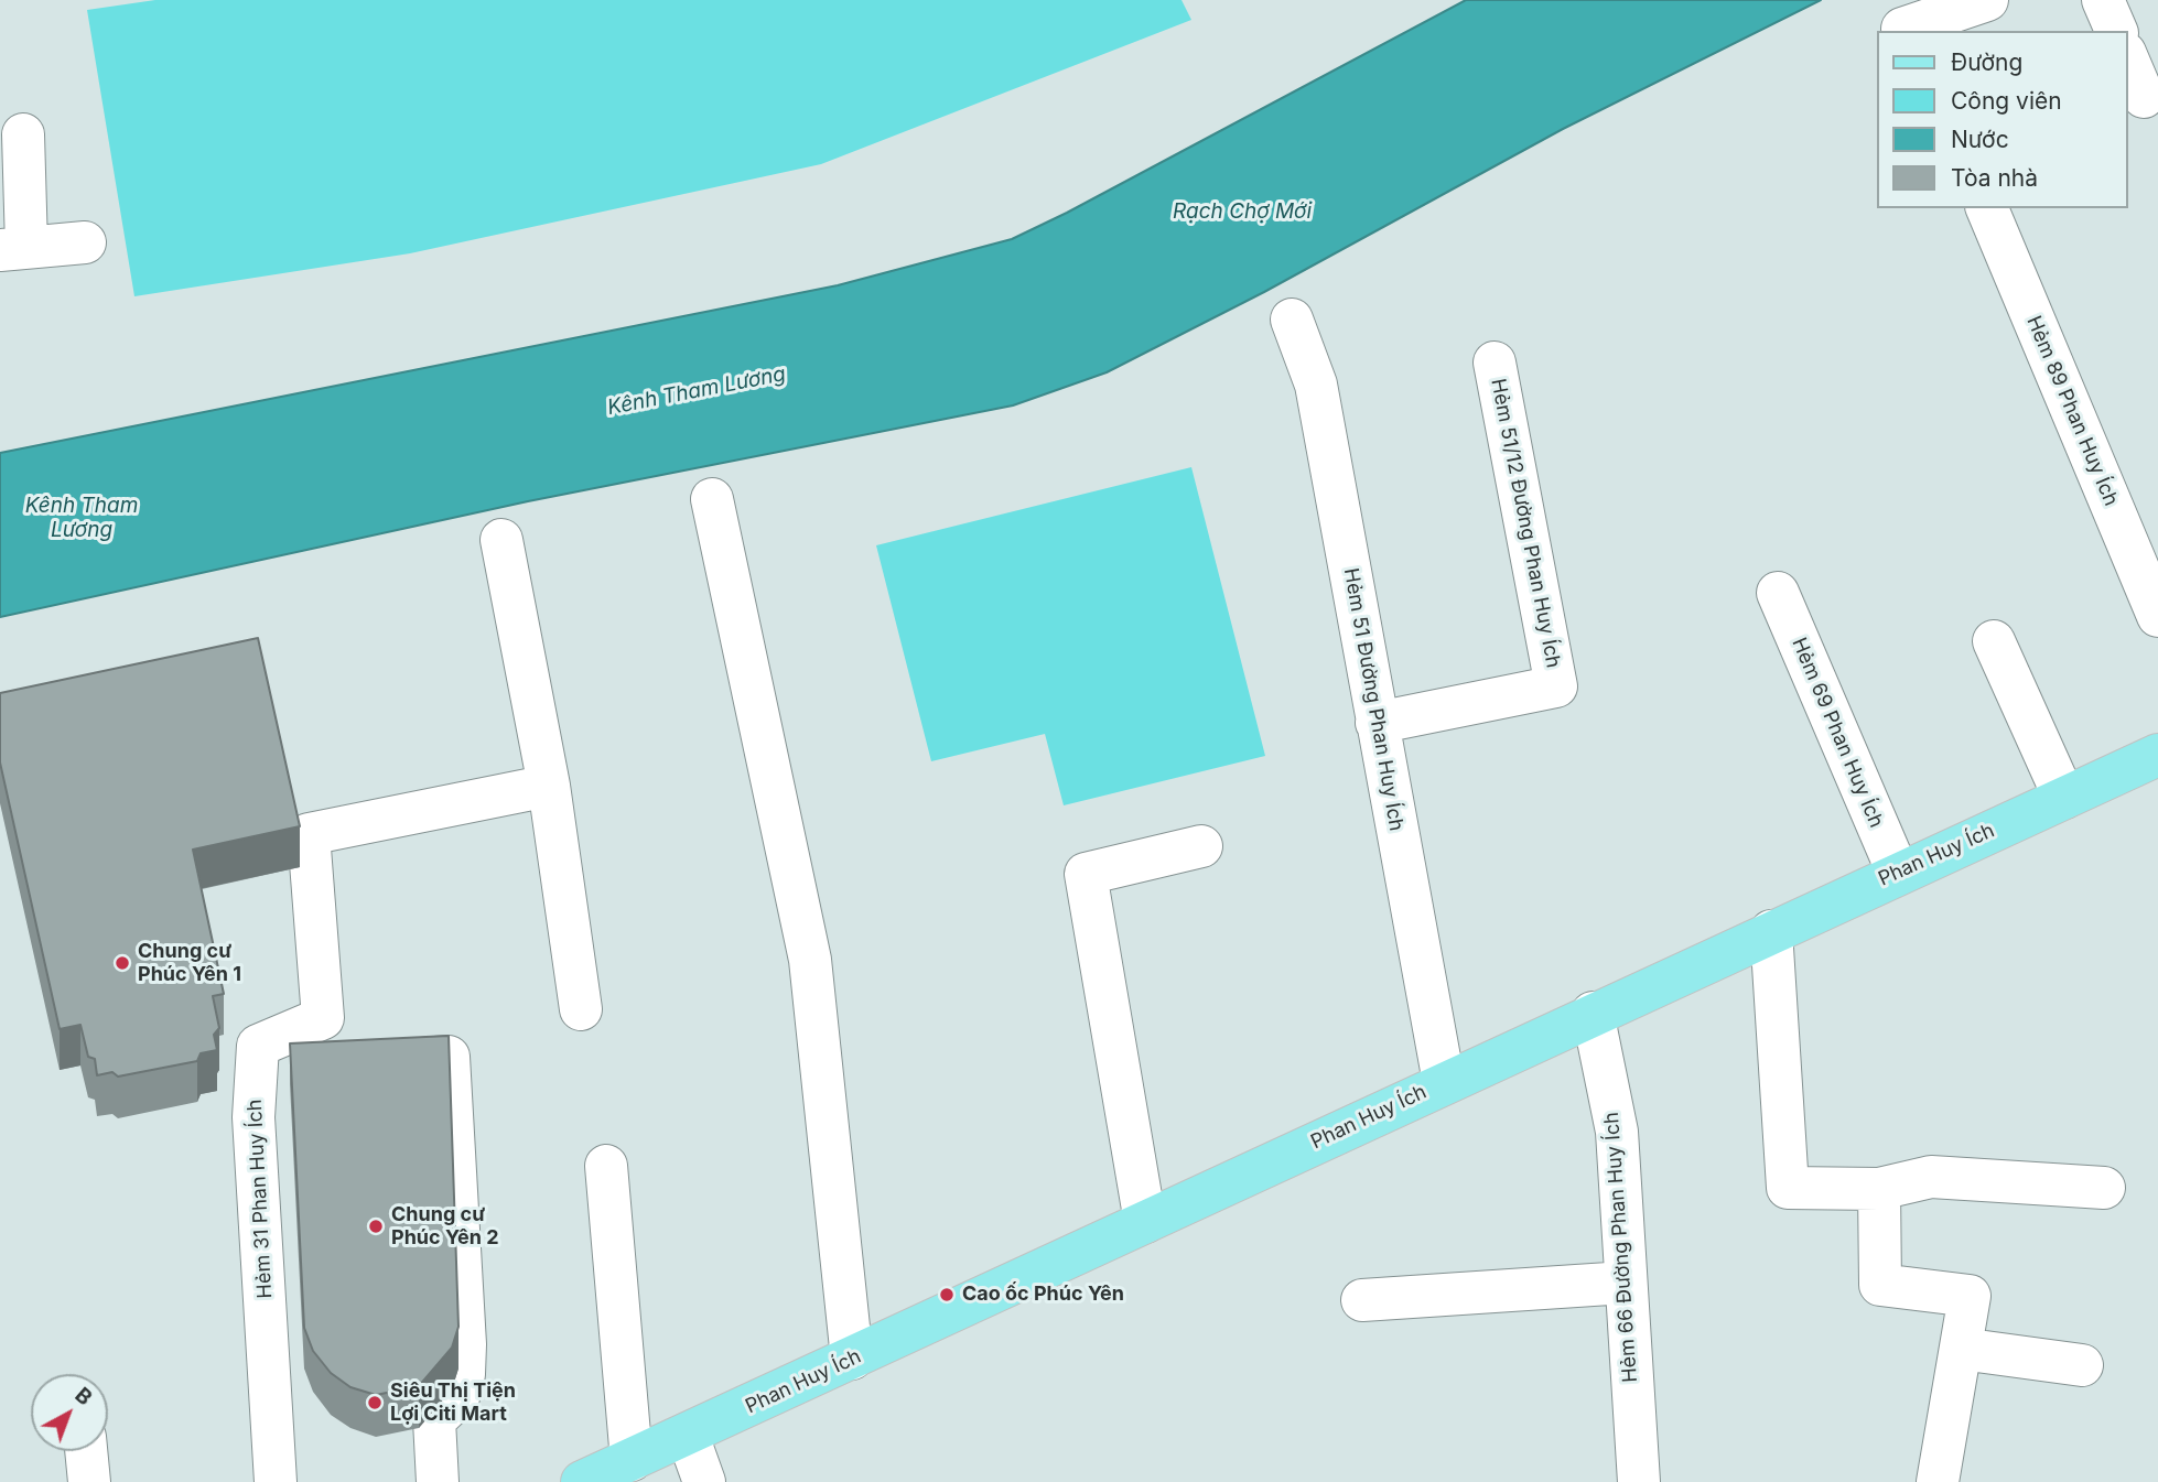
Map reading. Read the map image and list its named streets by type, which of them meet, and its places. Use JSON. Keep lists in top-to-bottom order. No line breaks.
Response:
{"streets":{"main road":["Phan Huy Ích"],"street":["Hẻm 89 Phan Huy Ích","Hẻm 51/12 Đường Phan Huy Ích","Hẻm 51 Đường Phan Huy Ích","Hẻm 69 Phan Huy Ích","Hẻm 31 Phan Huy Ích","Hẻm 66 Đường Phan Huy Ích"]},"crossings":[["Hẻm 51/12 Đường Phan Huy Ích","Hẻm 51 Đường Phan Huy Ích"],["Hẻm 51 Đường Phan Huy Ích","Phan Huy Ích"],["Hẻm 69 Phan Huy Ích","Phan Huy Ích"],["Phan Huy Ích","Hẻm 66 Đường Phan Huy Ích"]],"water":["Rạch Chợ Mới","Kênh Tham Lương"],"places":["Chung cư Phúc Yên 1","Chung cư Phúc Yên 2","Cao ốc Phúc Yên","Siêu Thị Tiện Lợi Citi Mart"],"legend":["Đường","Công viên","Nước","Tòa nhà"],"north":"top right"}
